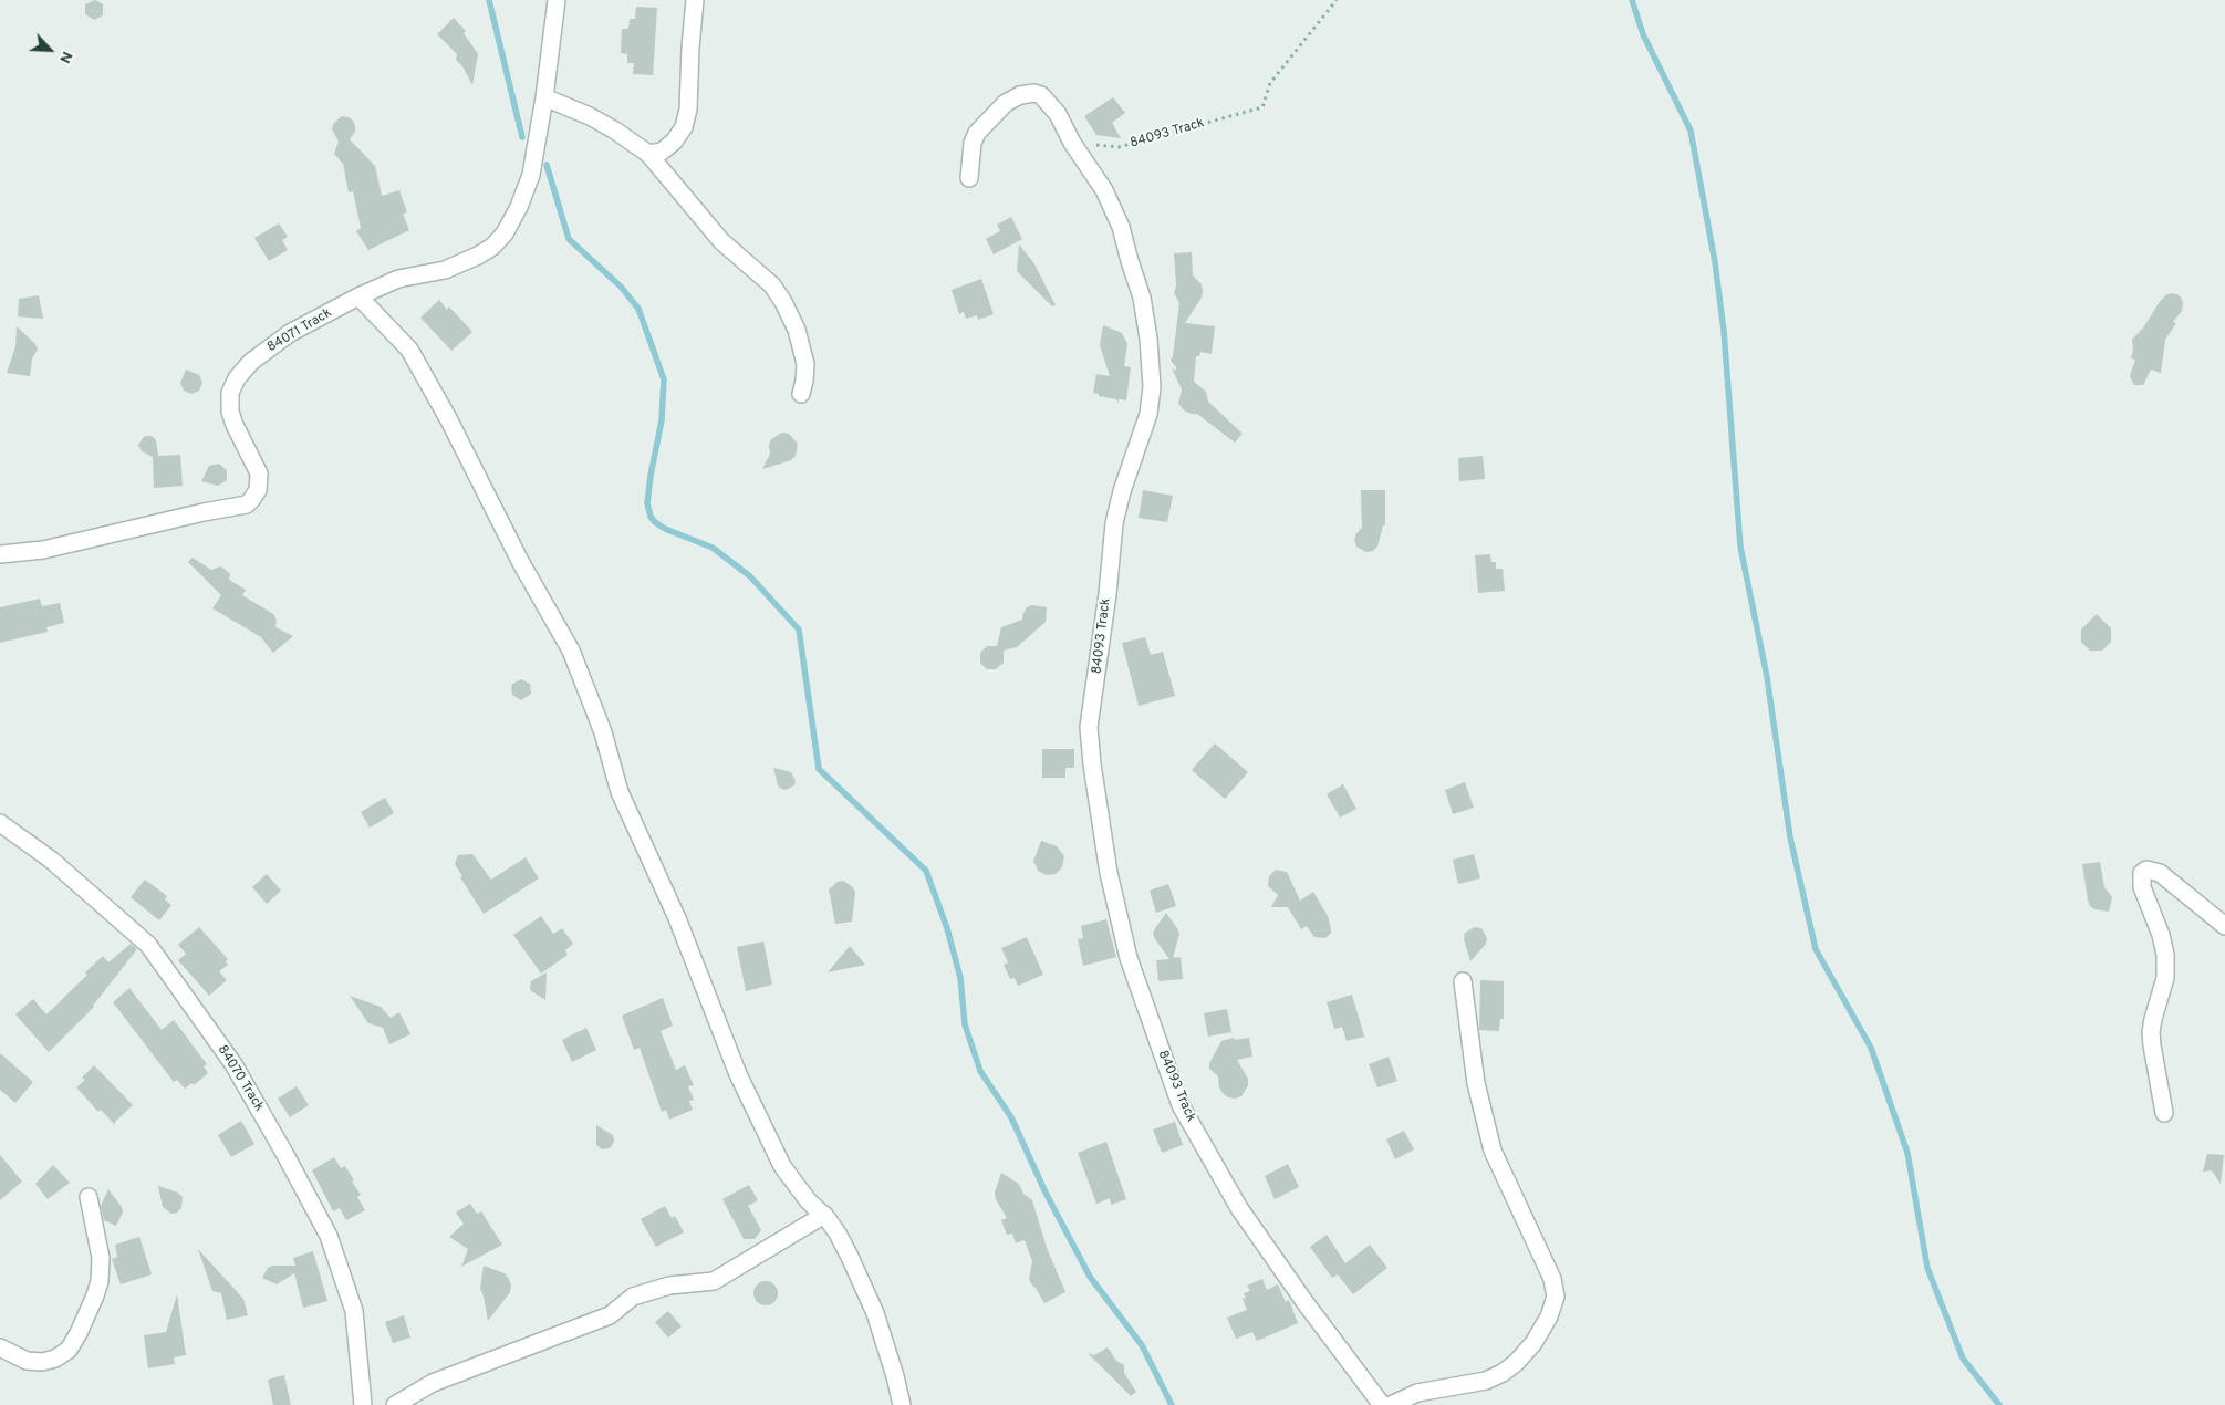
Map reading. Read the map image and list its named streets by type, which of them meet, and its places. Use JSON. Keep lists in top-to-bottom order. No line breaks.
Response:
{"streets":{"street":["84093 Track","84071 Track","84070 Track"]},"north":"bottom right"}
